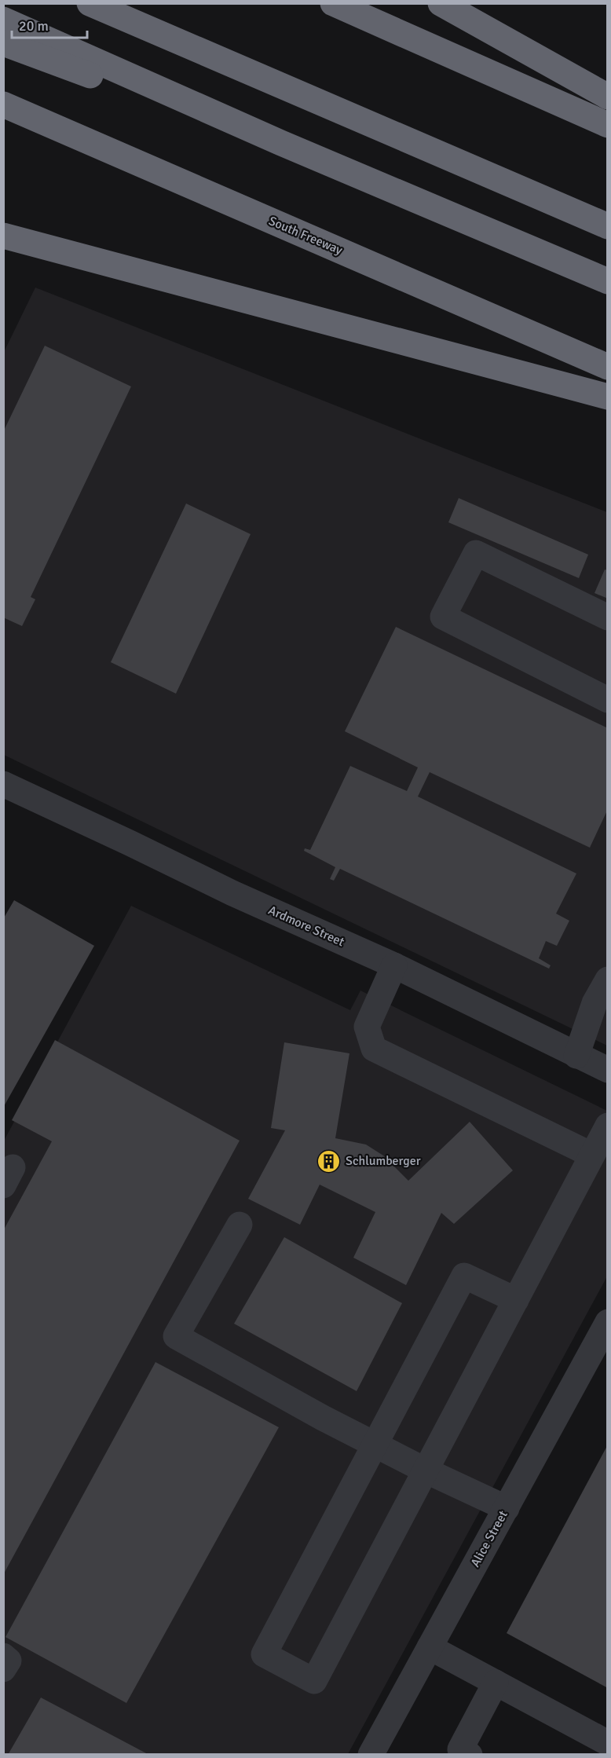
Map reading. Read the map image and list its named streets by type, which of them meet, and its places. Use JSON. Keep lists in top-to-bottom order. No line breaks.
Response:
{"streets":{"highway":["South Freeway"],"street":["Ardmore Street","Alice Street"]},"places":{"building":["Schlumberger"]},"scale_bar":"20 m"}
